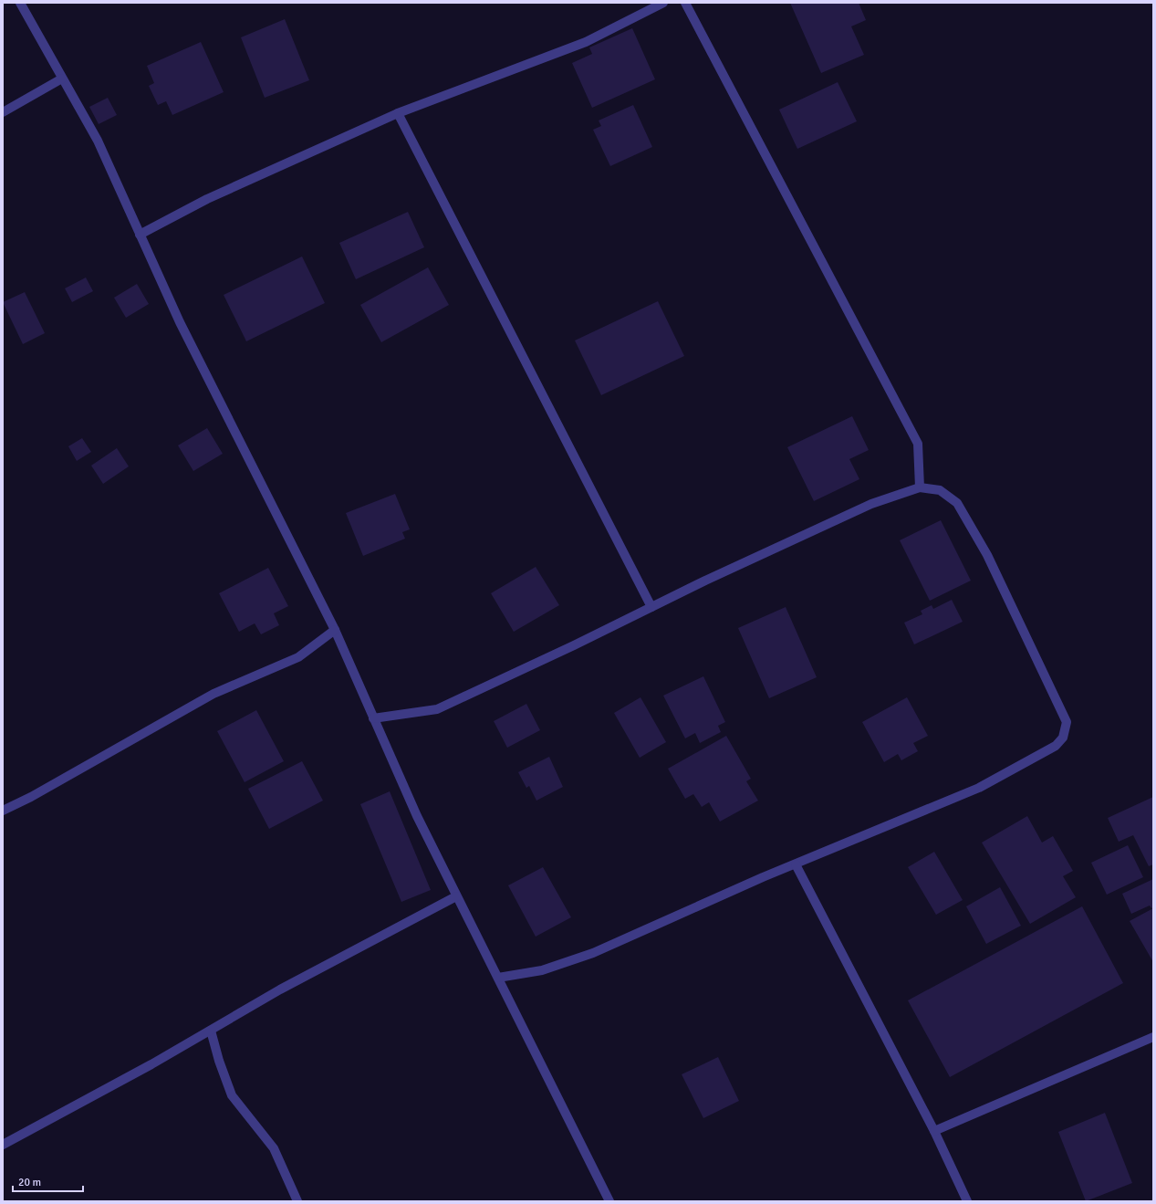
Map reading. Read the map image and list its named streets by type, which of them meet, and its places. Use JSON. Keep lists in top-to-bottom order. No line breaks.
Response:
{"scale_bar":"20 m"}
